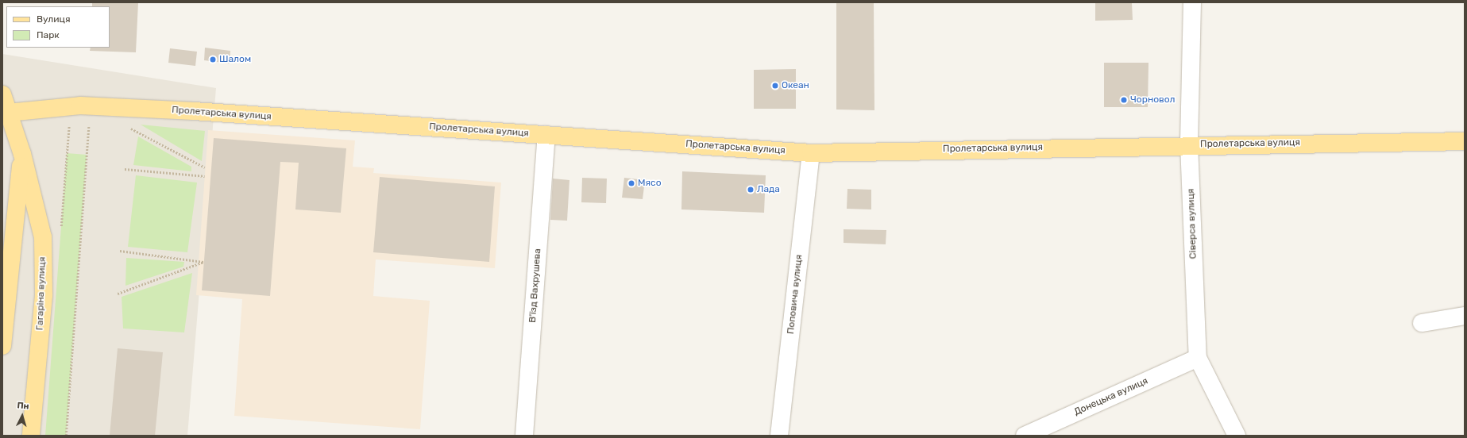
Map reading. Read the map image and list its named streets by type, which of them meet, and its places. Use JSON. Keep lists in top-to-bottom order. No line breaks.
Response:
{"streets":{"main road":["Пролетарська вулиця","Гагаріна вулиця"],"street":["Сіверса вулиця","В'їзд Вахрушева","Поповича вулиця","Донецька вулиця"]},"crossings":[["Пролетарська вулиця","Сіверса вулиця"],["Пролетарська вулиця","В'їзд Вахрушева"],["Пролетарська вулиця","Гагаріна вулиця"],["Пролетарська вулиця","Поповича вулиця"],["Сіверса вулиця","Донецька вулиця"]],"places":["Шалом","Океан","Чорновол","Мясо","Лада"],"legend":["Вулиця","Парк"],"north":"top"}
